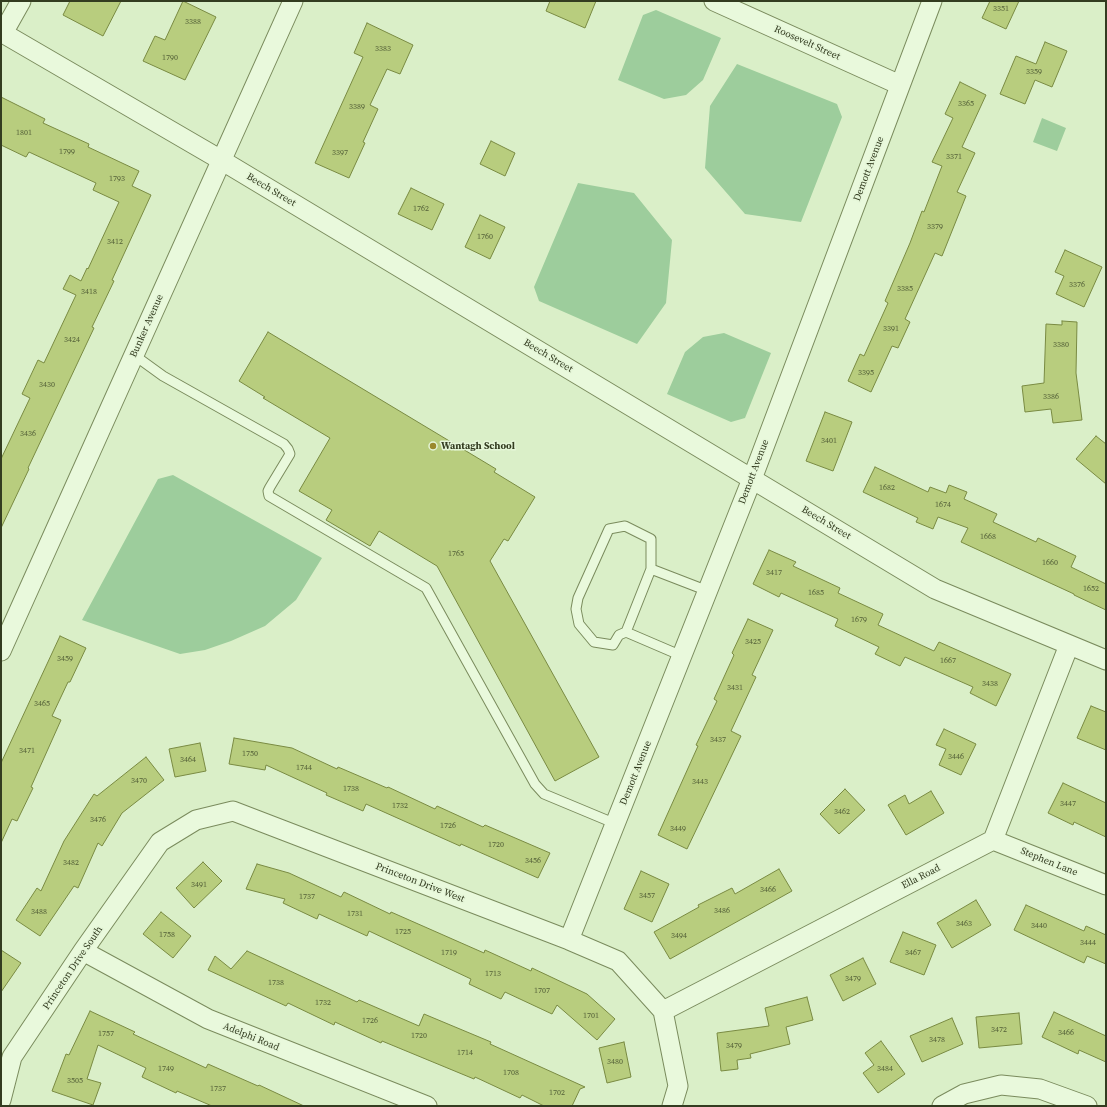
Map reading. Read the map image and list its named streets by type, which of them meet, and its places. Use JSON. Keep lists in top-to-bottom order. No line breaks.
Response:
{"streets":{"street":["Roosevelt Street","Demott Avenue","Beech Street","Bunker Avenue","Stephen Lane","Ella Road","Princeton Drive West","Princeton Drive South","Adelphi Road"]},"crossings":[["Roosevelt Street","Demott Avenue"],["Demott Avenue","Beech Street"],["Demott Avenue","Princeton Drive West"],["Beech Street","Bunker Avenue"],["Stephen Lane","Ella Road"],["Ella Road","Princeton Drive West"],["Princeton Drive West","Princeton Drive South"],["Princeton Drive South","Adelphi Road"]],"places":["Wantagh School"],"house_numbers":["3351","3388","3383","1790","3359","3365","3389","1801","1799","3397","3371","1793","1762","3379","1760","3412","3376","3385","3418","3391","3424","3380","3395","3430","3386","3436","3401","1682","1674","1668","1765","1660","3417","1652","1685","1679","3425","3459","1667","3438","3431","3465","3437","3471","1750","3446","3464","1744","3470","3443","1738","3447","1732","3462","3476","1726","3449","1720","3456","3482","3491","3466","3457","1737","3486","3488","1731","3463","3440","1725","1758","3494","3444","1719","3467","1713","3479","1738","1707","1732","1701","1726","3472","3466","1757","1720","3478","3479","1714","3480","1749","3484","1708","3505","1737","1702"]}
